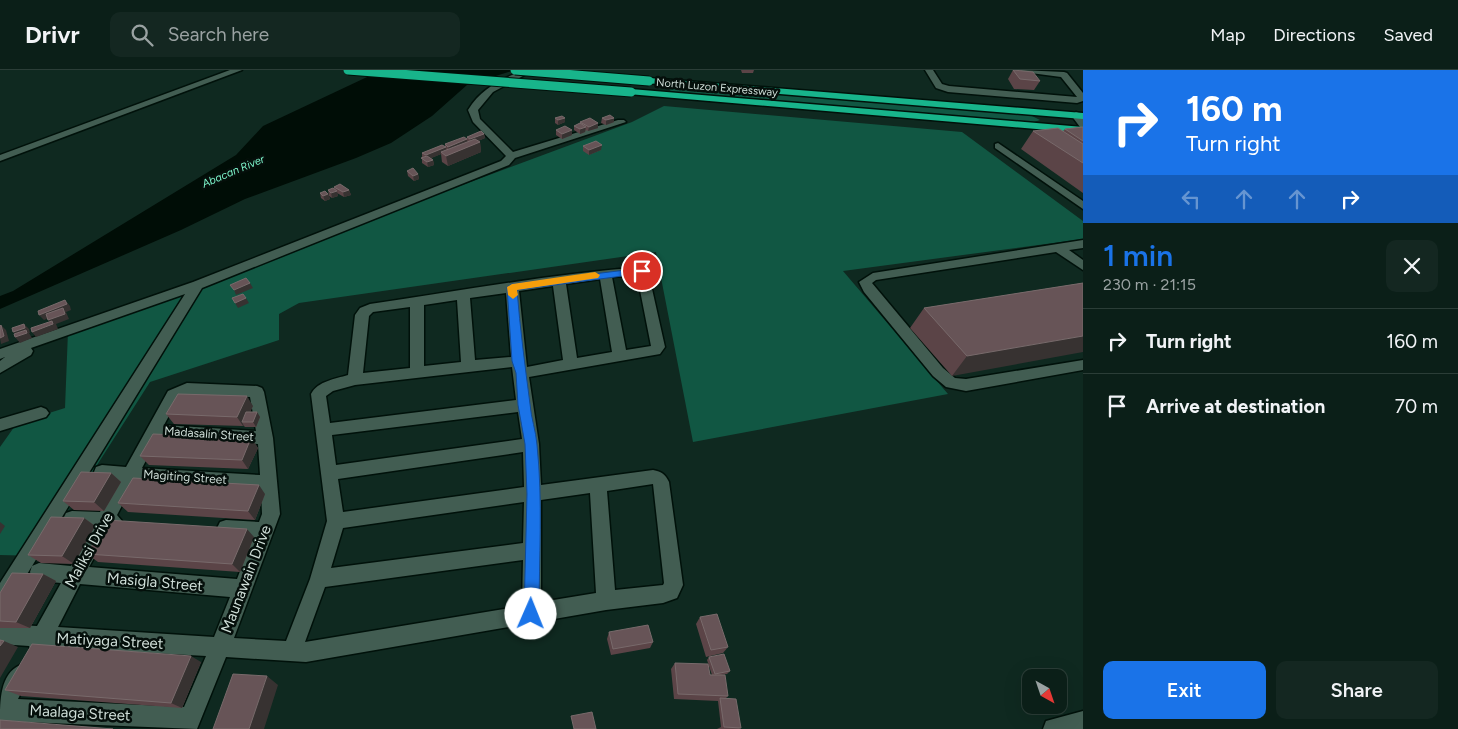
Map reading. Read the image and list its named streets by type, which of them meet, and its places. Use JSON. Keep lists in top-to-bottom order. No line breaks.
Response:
{"streets":{"highway":["North Luzon Expressway"],"street":["Madasalin Street","Magiting Street","Maliksi Drive","Maunawain Drive","Masigla Street","Matiyaga Street","Maalaga Street"]},"crossings":[["Madasalin Street","Maliksi Drive"],["Madasalin Street","Maunawain Drive"],["Magiting Street","Maliksi Drive"],["Magiting Street","Maunawain Drive"],["Maliksi Drive","Maunawain Drive"],["Maliksi Drive","Masigla Street"],["Maliksi Drive","Matiyaga Street"],["Maliksi Drive","Maalaga Street"],["Maunawain Drive","Masigla Street"],["Maunawain Drive","Matiyaga Street"],["Maunawain Drive","Maalaga Street"]],"water":["Abacan River"],"north":"bottom right","page":{"header":"Drivr","search":"Search here","nav":["Map","Directions","Saved"],"turn":["160 m","Turn right"],"heading":["1 min","230 m · 21:15"],"list":[{"name":"Turn right","value":"160 m"},{"name":"Arrive at destination","value":"70 m"}],"buttons":["Exit","Share"]}}
